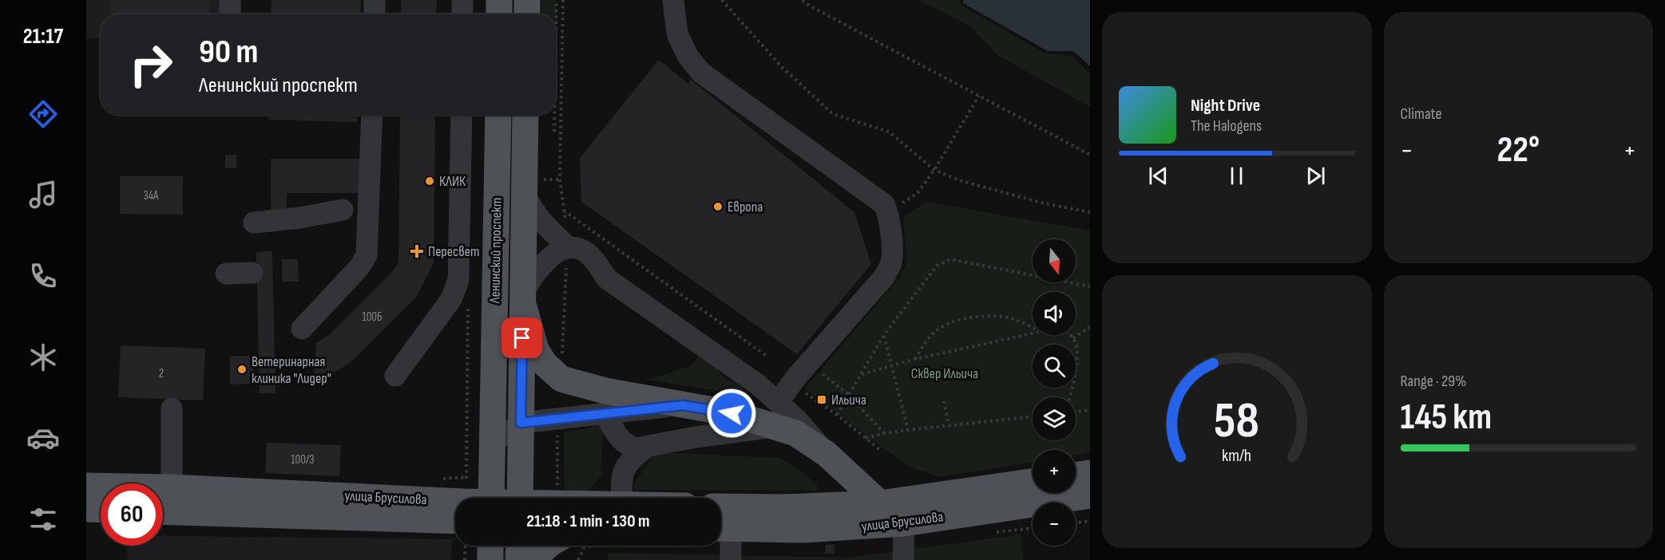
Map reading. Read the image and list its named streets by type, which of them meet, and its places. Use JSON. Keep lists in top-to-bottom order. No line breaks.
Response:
{"streets":{"main road":["Ленинский проспект","улица Брусилова"]},"parks":["Сквер Ильича"],"places":{"other":["КЛИК","Европа","Ветеринарная клиника \"Лидер\""],"health":["Пересвет"],"transit":["Ильича"]},"house_numbers":["34А","100Б","2","100/3"],"north":"bottom","page":{"tabs":"21:17","tile":["Climate",["Range · 29%","145 km"]],"turn":["90 m","Ленинский проспект"],"song":["Night Drive","The Halogens"],"heat":["−","22°","+"],"map_buttons":["+","−"],"limit":"60","trip":"21:18 · 1 min · 130 m","gauge":["58","km/h"]}}
